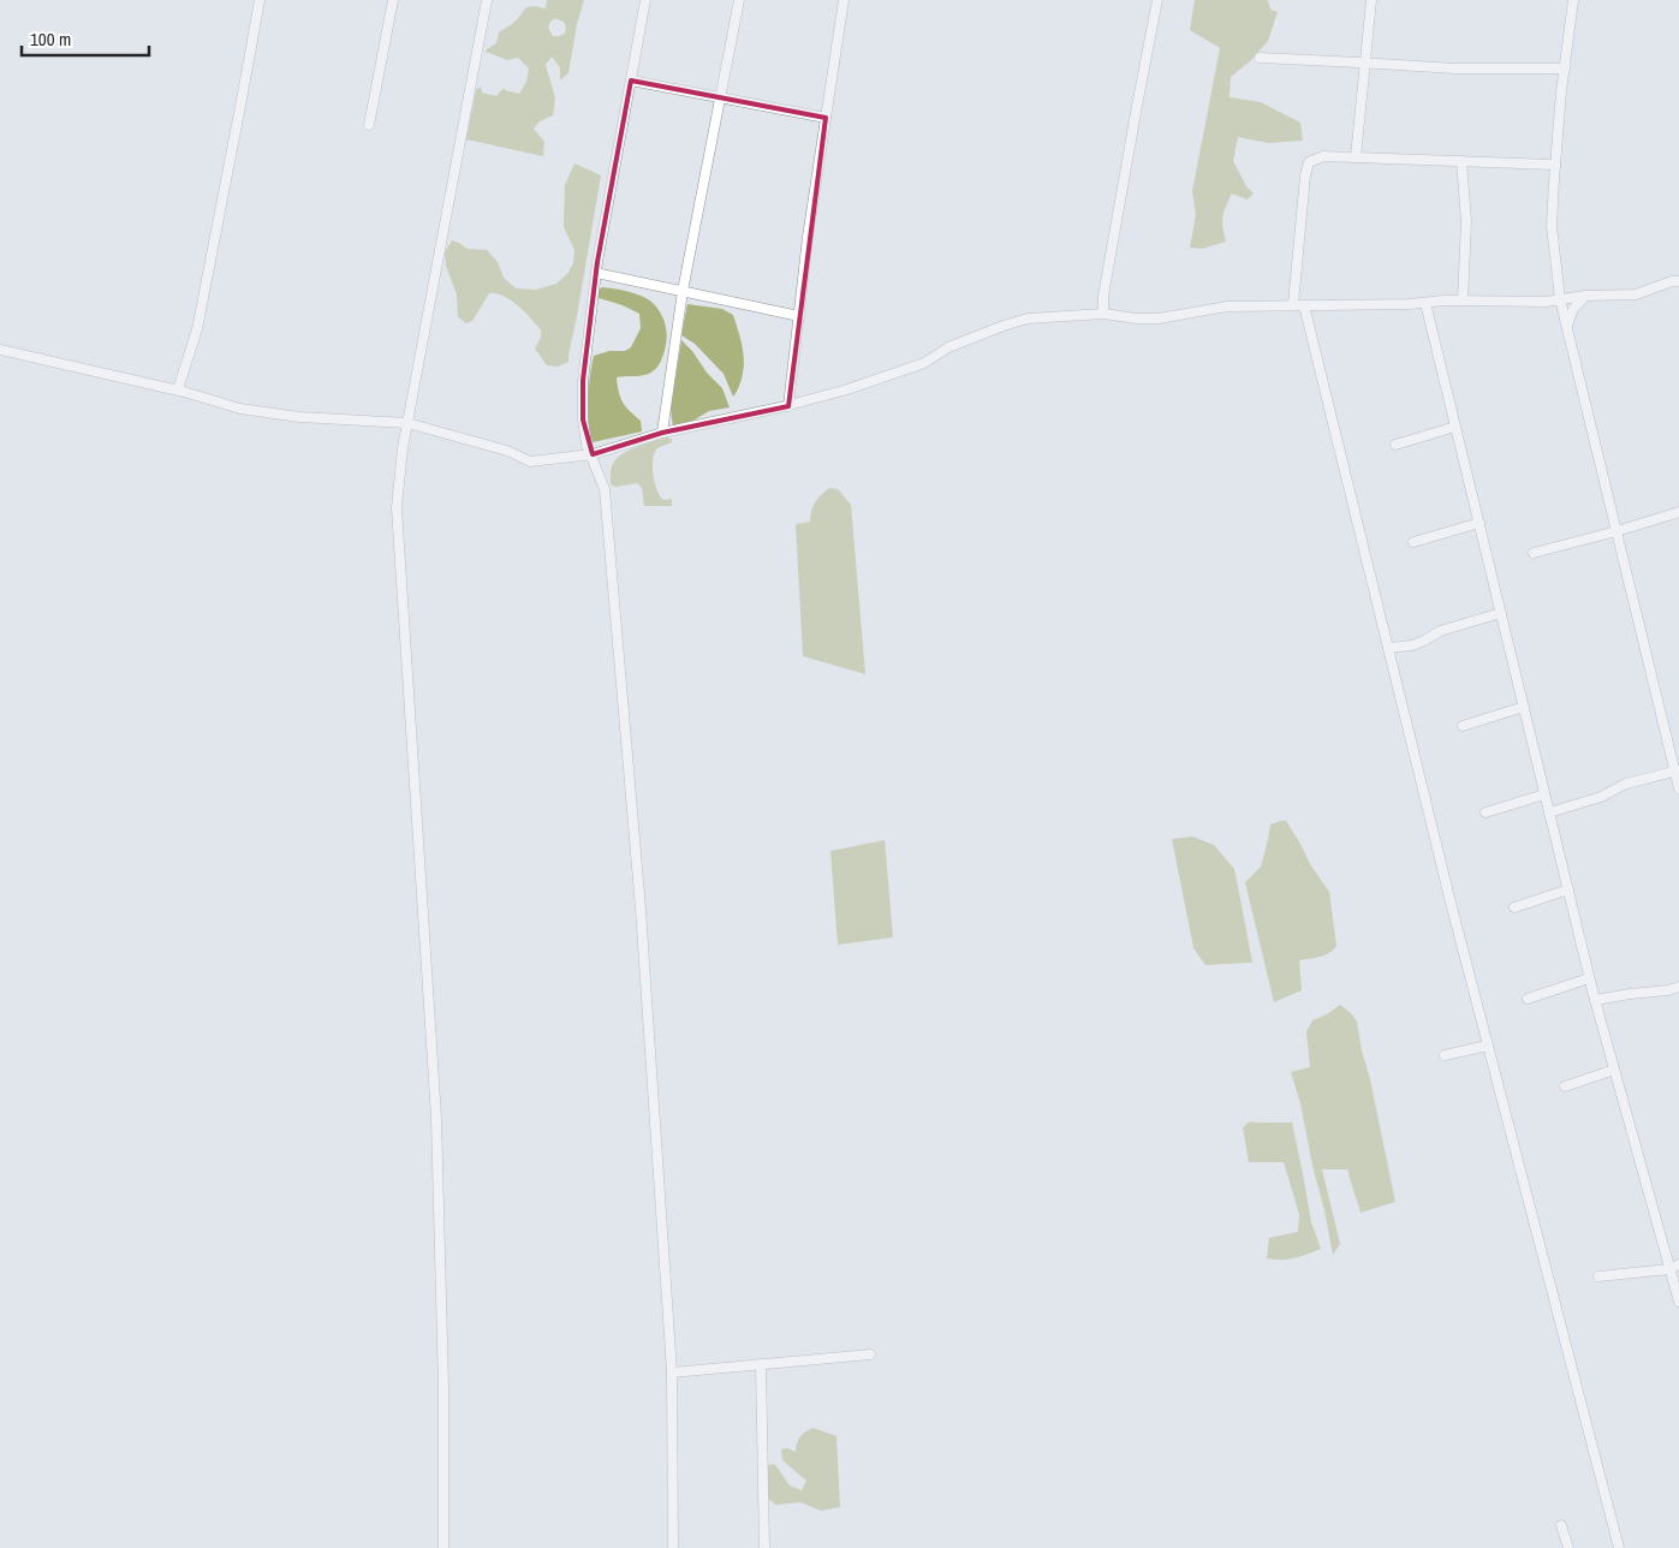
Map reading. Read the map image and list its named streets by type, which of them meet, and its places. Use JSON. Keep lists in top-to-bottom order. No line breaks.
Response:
{"scale_bar":"100 m"}
